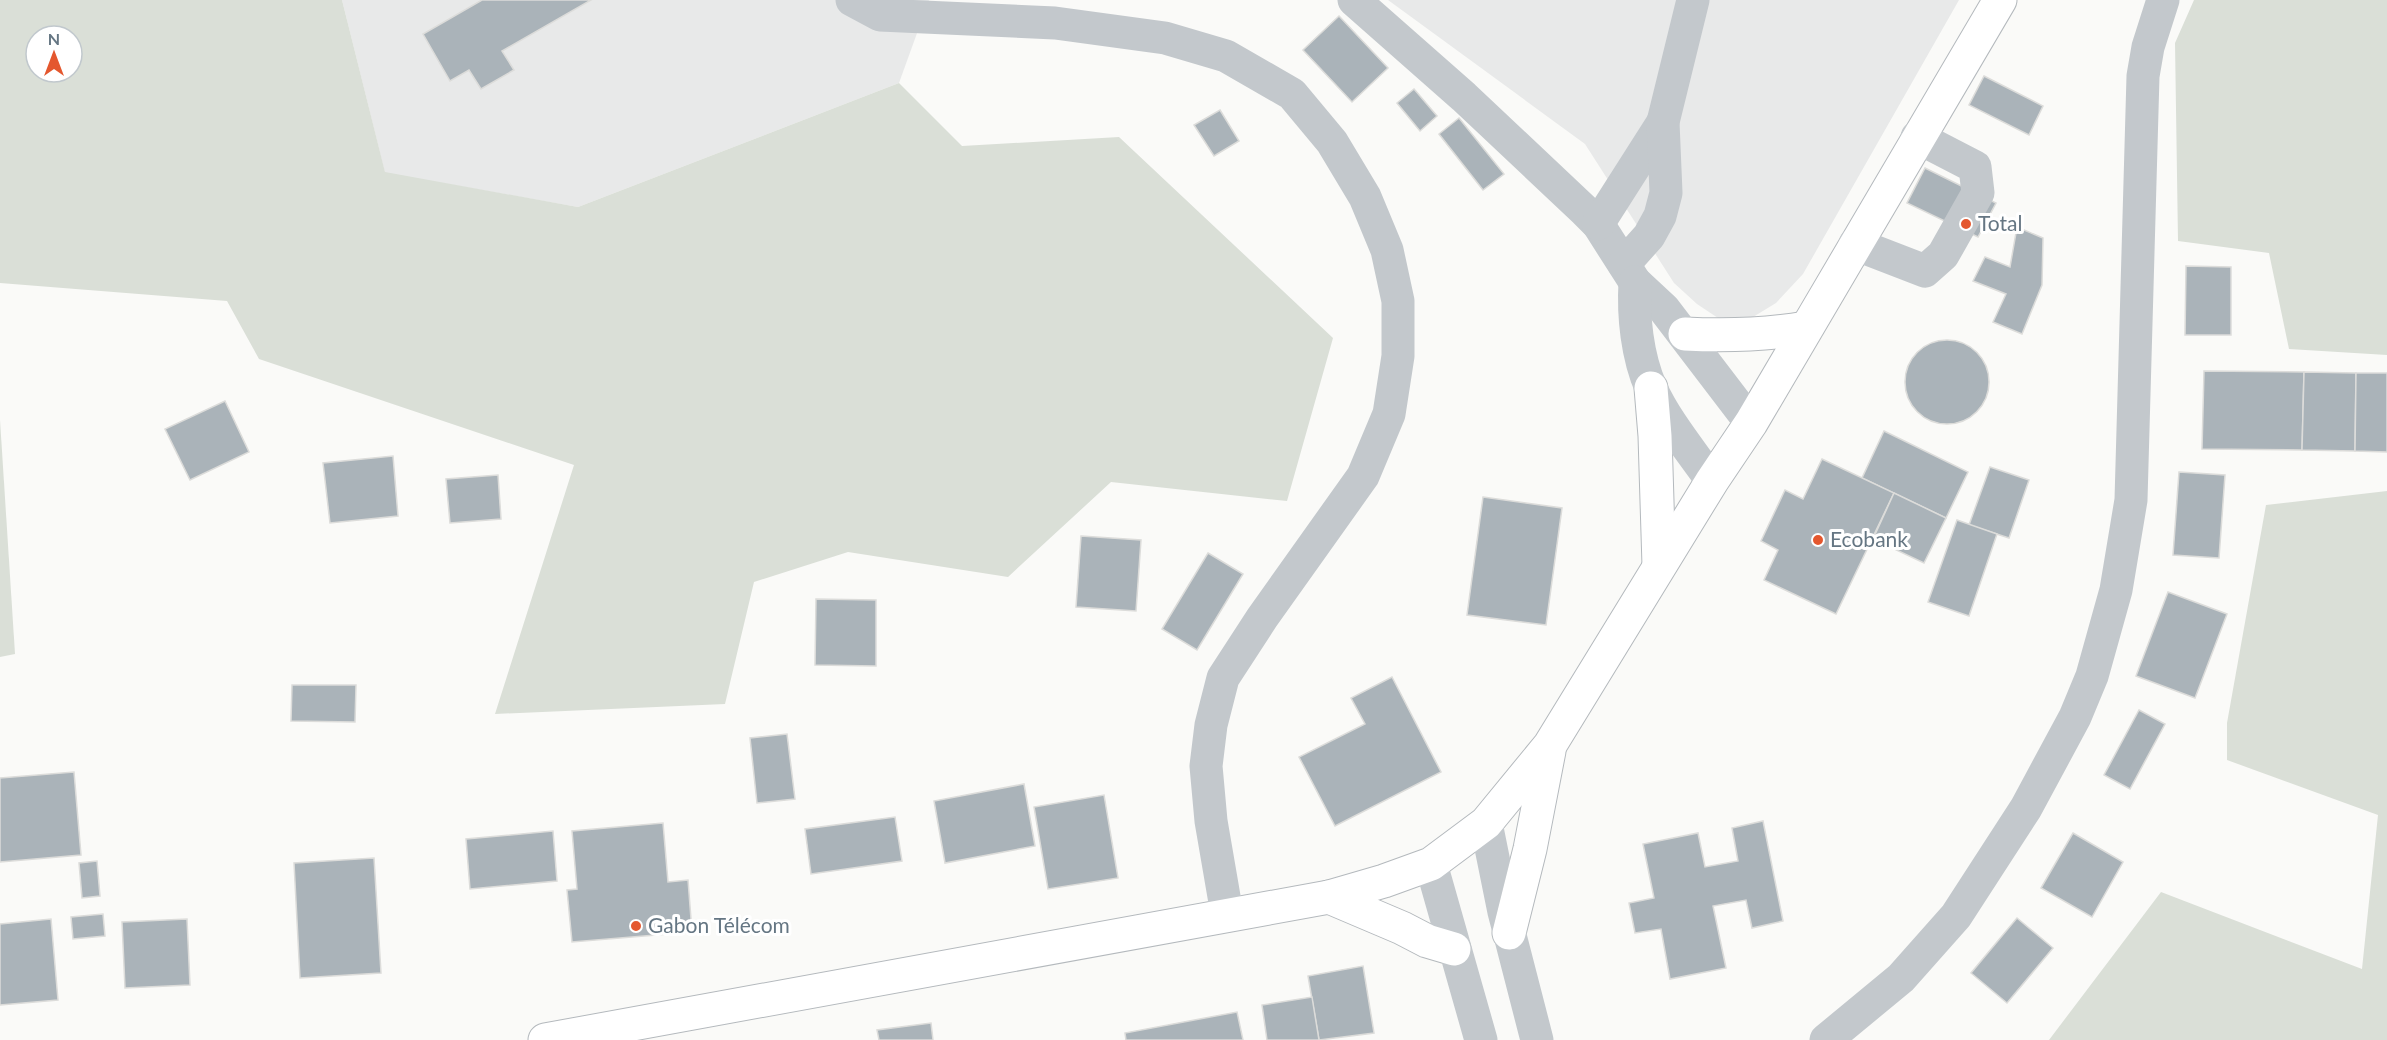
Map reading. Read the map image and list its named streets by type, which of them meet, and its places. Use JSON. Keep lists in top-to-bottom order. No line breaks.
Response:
{"places":["Total","Ecobank","Gabon Télécom"],"north":"top"}
